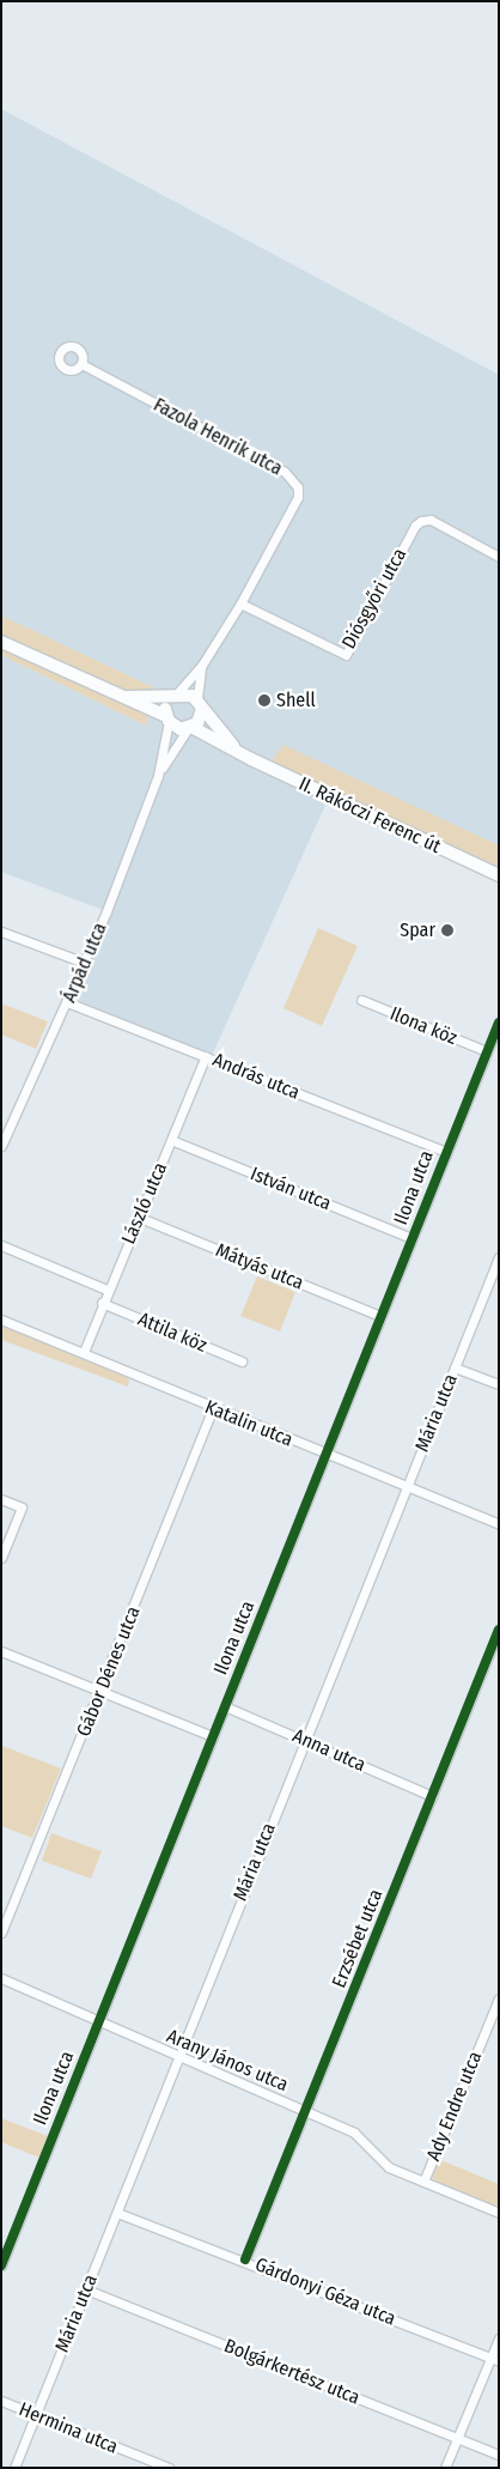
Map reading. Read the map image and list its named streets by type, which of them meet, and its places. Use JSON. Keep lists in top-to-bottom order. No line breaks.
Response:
{"streets":{"main road":["II. Rákóczi Ferenc út"],"street":["Fazola Henrik utca","Diósgyőri utca","Árpád utca","Ilona köz","András utca","Ilona utca","István utca","László utca","Mátyás utca","Attila köz","Mária utca","Katalin utca","Gábor Dénes utca","Anna utca","Erzsébet utca","Arany János utca","Ady Endre utca","Gárdonyi Géza utca","Bolgárkertész utca","Hermina utca"]},"crossings":[["Fazola Henrik utca","Diósgyőri utca"],["II. Rákóczi Ferenc út","Árpád utca"],["Árpád utca","András utca"],["Ilona köz","Ilona utca"],["András utca","Ilona utca"],["András utca","László utca"],["Ilona utca","István utca"],["Ilona utca","Mátyás utca"],["Ilona utca","Katalin utca"],["Ilona utca","Anna utca"],["Ilona utca","Arany János utca"],["István utca","László utca"],["László utca","Mátyás utca"],["László utca","Attila köz"],["László utca","Katalin utca"],["Mária utca","Katalin utca"],["Mária utca","Anna utca"],["Mária utca","Arany János utca"],["Mária utca","Gárdonyi Géza utca"],["Mária utca","Bolgárkertész utca"],["Mária utca","Hermina utca"],["Katalin utca","Gábor Dénes utca"],["Anna utca","Erzsébet utca"],["Erzsébet utca","Arany János utca"],["Erzsébet utca","Gárdonyi Géza utca"],["Arany János utca","Ady Endre utca"]],"places":["Shell","Spar"]}
